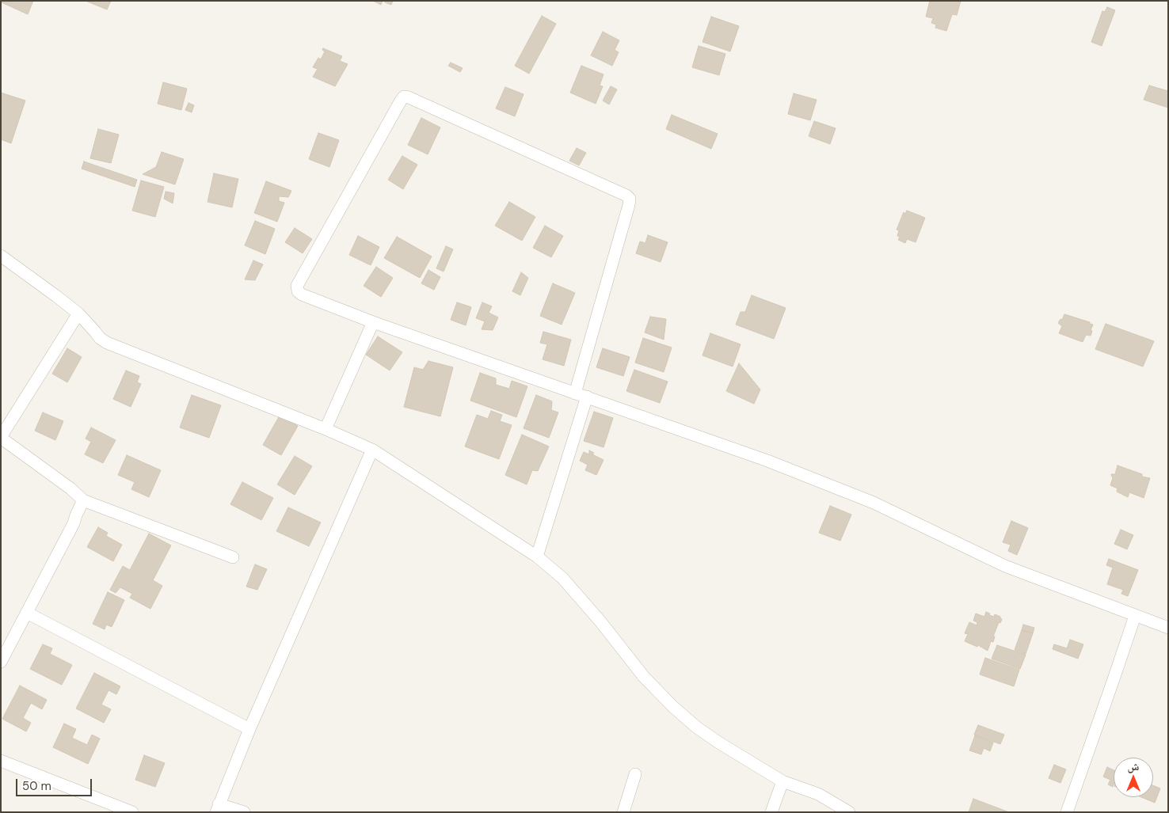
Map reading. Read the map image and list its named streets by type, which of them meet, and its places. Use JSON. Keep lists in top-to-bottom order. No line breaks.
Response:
{"scale_bar":"50 m","north":"top"}
